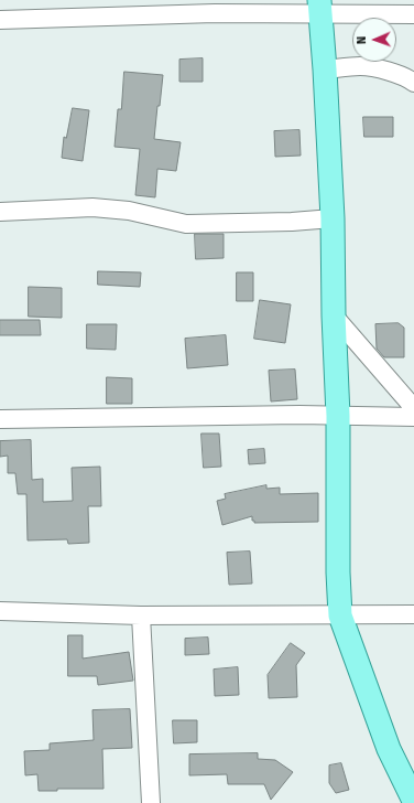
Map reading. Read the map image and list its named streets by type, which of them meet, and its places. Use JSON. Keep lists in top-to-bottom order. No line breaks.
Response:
{"north":"left"}
